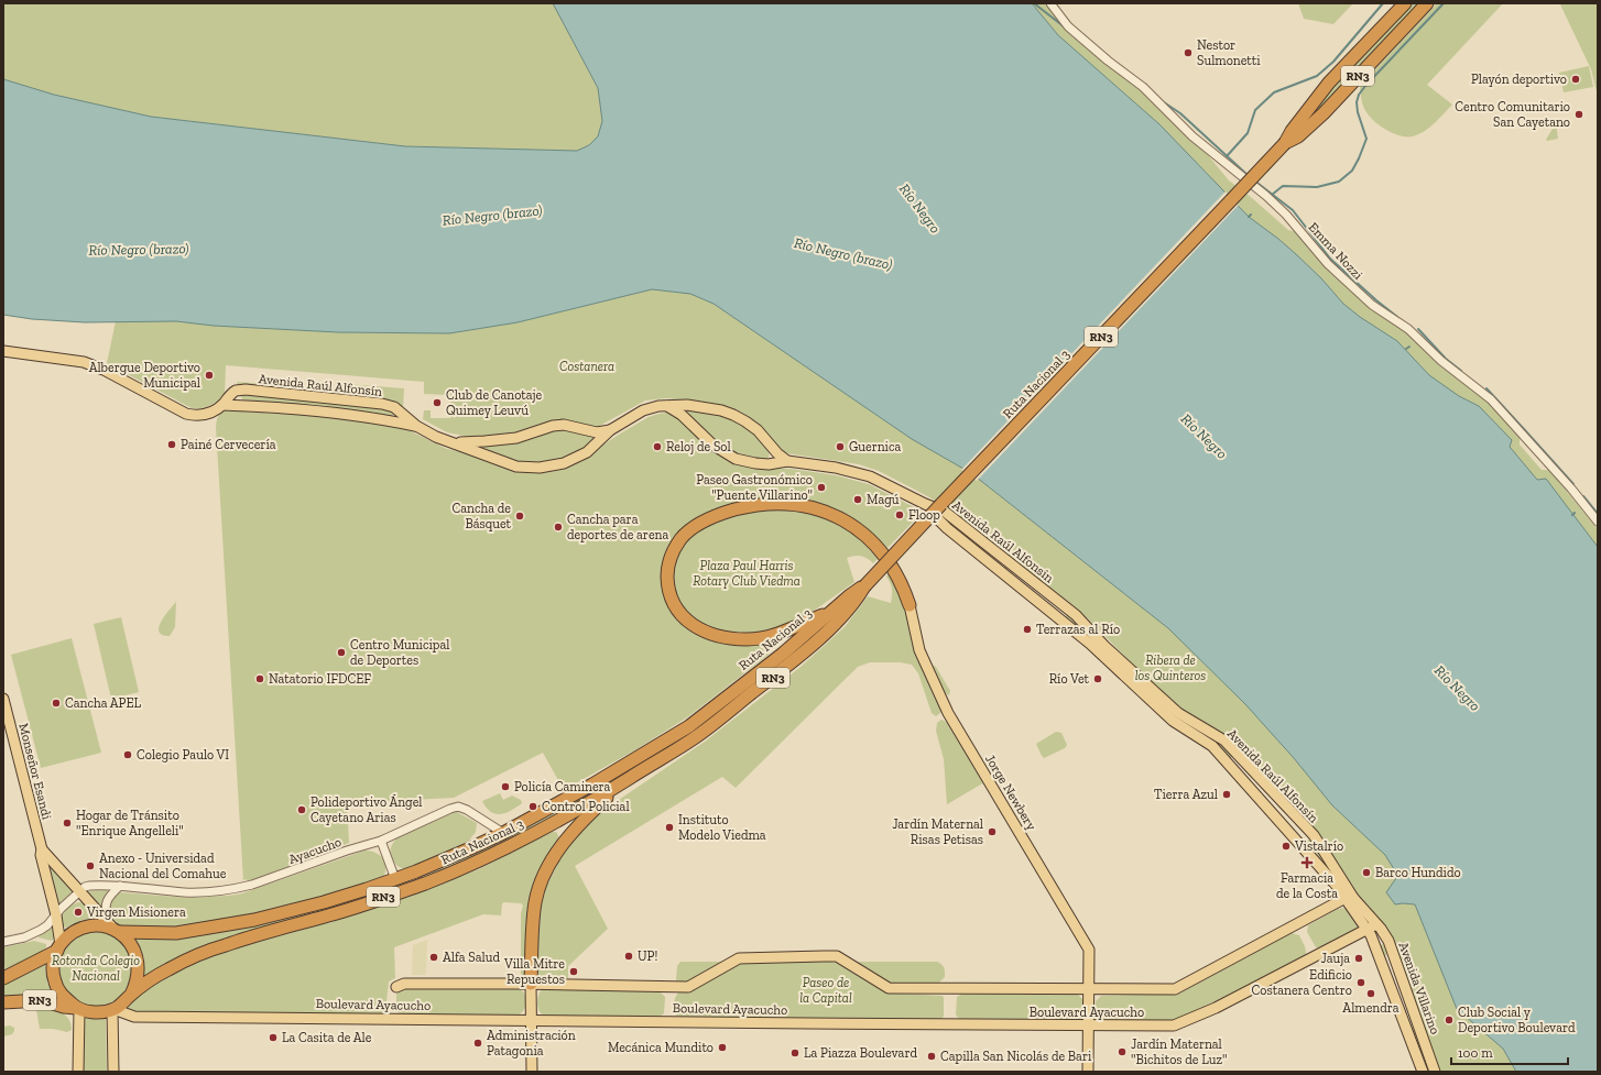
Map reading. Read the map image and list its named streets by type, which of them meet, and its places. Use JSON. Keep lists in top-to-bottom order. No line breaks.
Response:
{"streets":{"highway":["RN3","Ruta Nacional 3"],"main road":["Avenida Raúl Alfonsín","Monseñor Esandi","Jorge Newbery","Avenida Villarino","Boulevard Ayacucho"],"street":["Emma Nozzi","Ayacucho"]},"crossings":[["RN3","Ruta Nacional 3"],["RN3","Monseñor Esandi"],["RN3","Boulevard Ayacucho"],["Ruta Nacional 3","Monseñor Esandi"],["Ruta Nacional 3","Ayacucho"],["Ruta Nacional 3","Boulevard Ayacucho"],["Avenida Raúl Alfonsín","Avenida Villarino"],["Avenida Raúl Alfonsín","Boulevard Ayacucho"],["Monseñor Esandi","Ayacucho"],["Monseñor Esandi","Boulevard Ayacucho"],["Jorge Newbery","Boulevard Ayacucho"],["Avenida Villarino","Boulevard Ayacucho"]],"water":["Río Negro","Río Negro (brazo)"],"parks":["Costanera","Plaza Paul Harris Rotary Club Viedma","Ribera de los Quinteros","Rotonda Colegio Nacional","Paseo de la Capital"],"places":{"other":["Nestor Sulmonetti","Playón deportivo","Centro Comunitario San Cayetano","Albergue Deportivo Municipal","Club de Canotaje Quimey Leuvú","Painé Cervecería","Reloj de Sol","Guernica","Paseo Gastronómico \"Puente Villarino\"","Magú","Floop","Cancha de Básquet","Cancha para deportes de arena","Terrazas al Río","Centro Municipal de Deportes","Natatorio IFDCEF","Río Vet","Cancha APEL","Colegio Paulo VI","Policía Caminera","Tierra Azul","Control Policial","Polideportivo Ángel Cayetano Arias","Hogar de Tránsito \"Enrique Angelleli\"","Instituto Modelo Viedma","Jardín Maternal Risas Petisas","Vistalrío","Anexo - Universidad Nacional del Comahue","Barco Hundido","Virgen Misionera","UP!","Alfa Salud","Jauja","Villa Mitre Repuestos","Edificio Costanera Centro","Almendra","Club Social y Deportivo Boulevard","La Casita de Ale","Administración Patagonia","Mecánica Mundito","Jardín Maternal \"Bichitos de Luz\"","La Piazza Boulevard","Capilla San Nicolás de Bari"],"health":["Farmacia de la Costa"]},"scale_bar":"100 m"}
